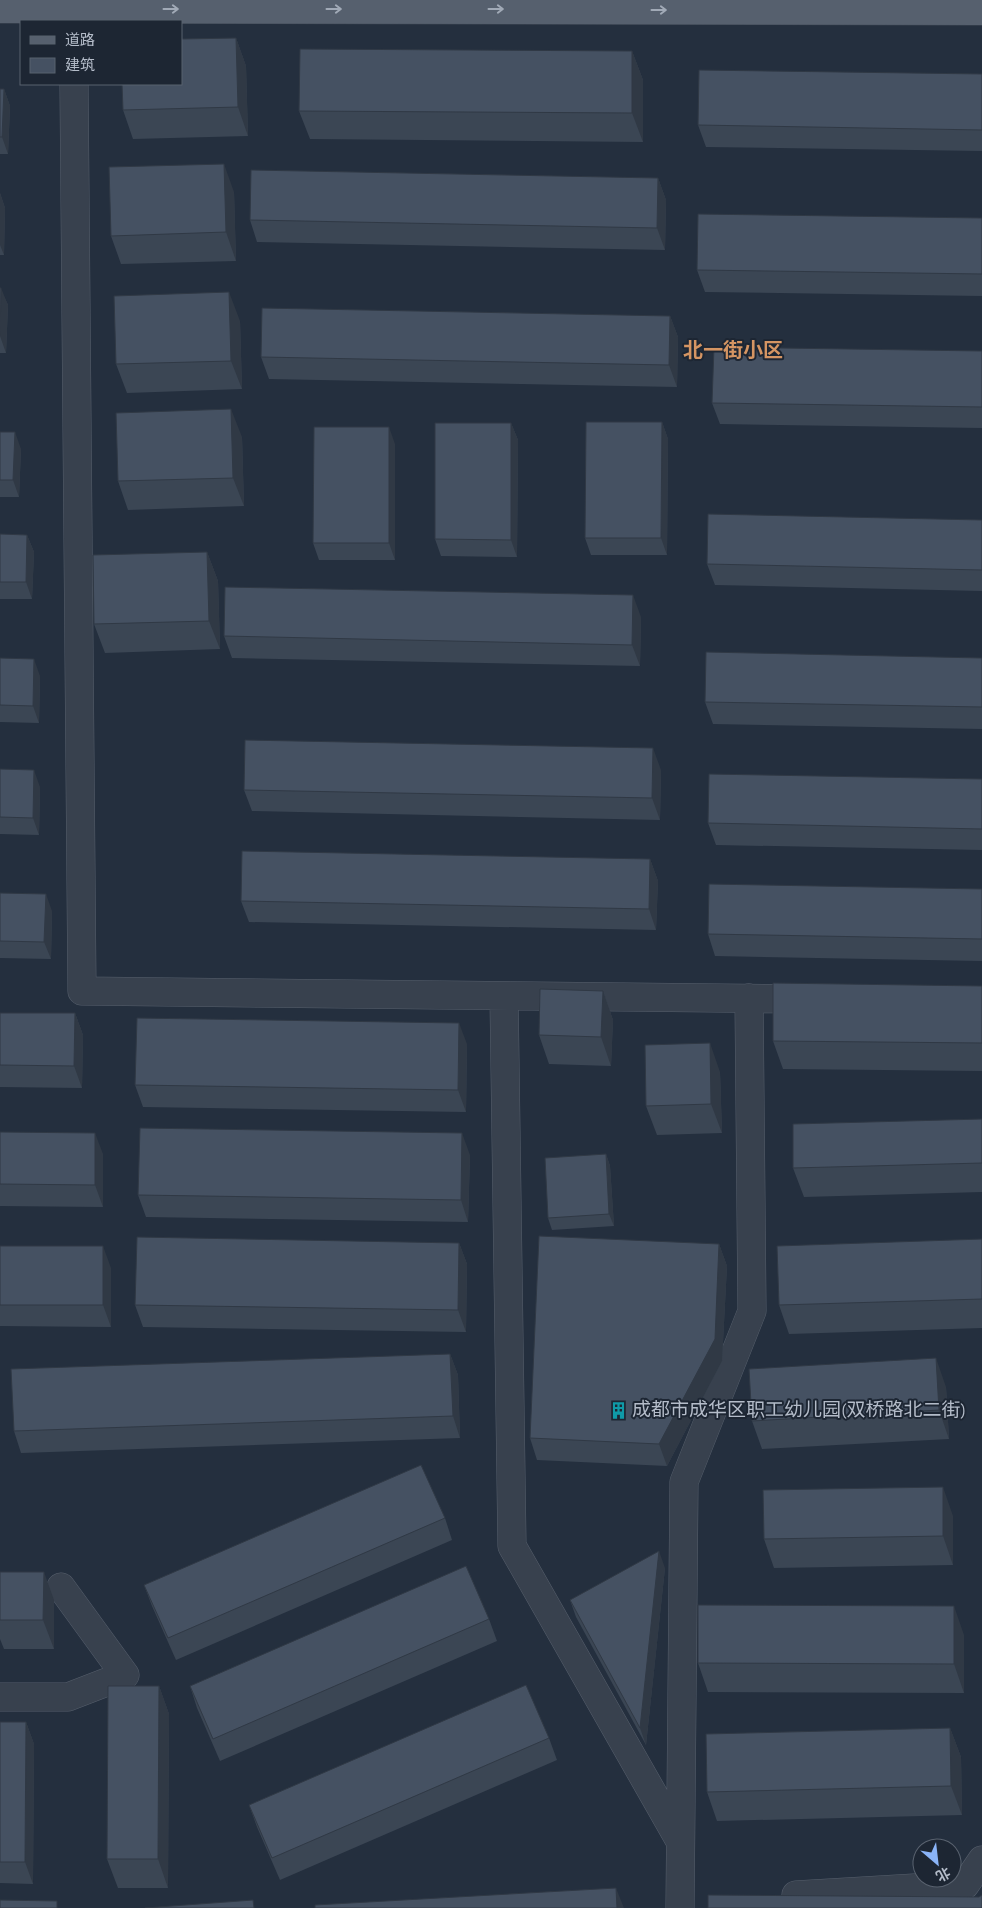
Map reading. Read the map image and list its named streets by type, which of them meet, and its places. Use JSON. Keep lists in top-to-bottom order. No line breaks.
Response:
{"districts":["北一街小区"],"places":{"building":["成都市成华区职工幼儿园(双桥路北二街)"]},"legend":["道路","建筑"],"north":"bottom right"}
